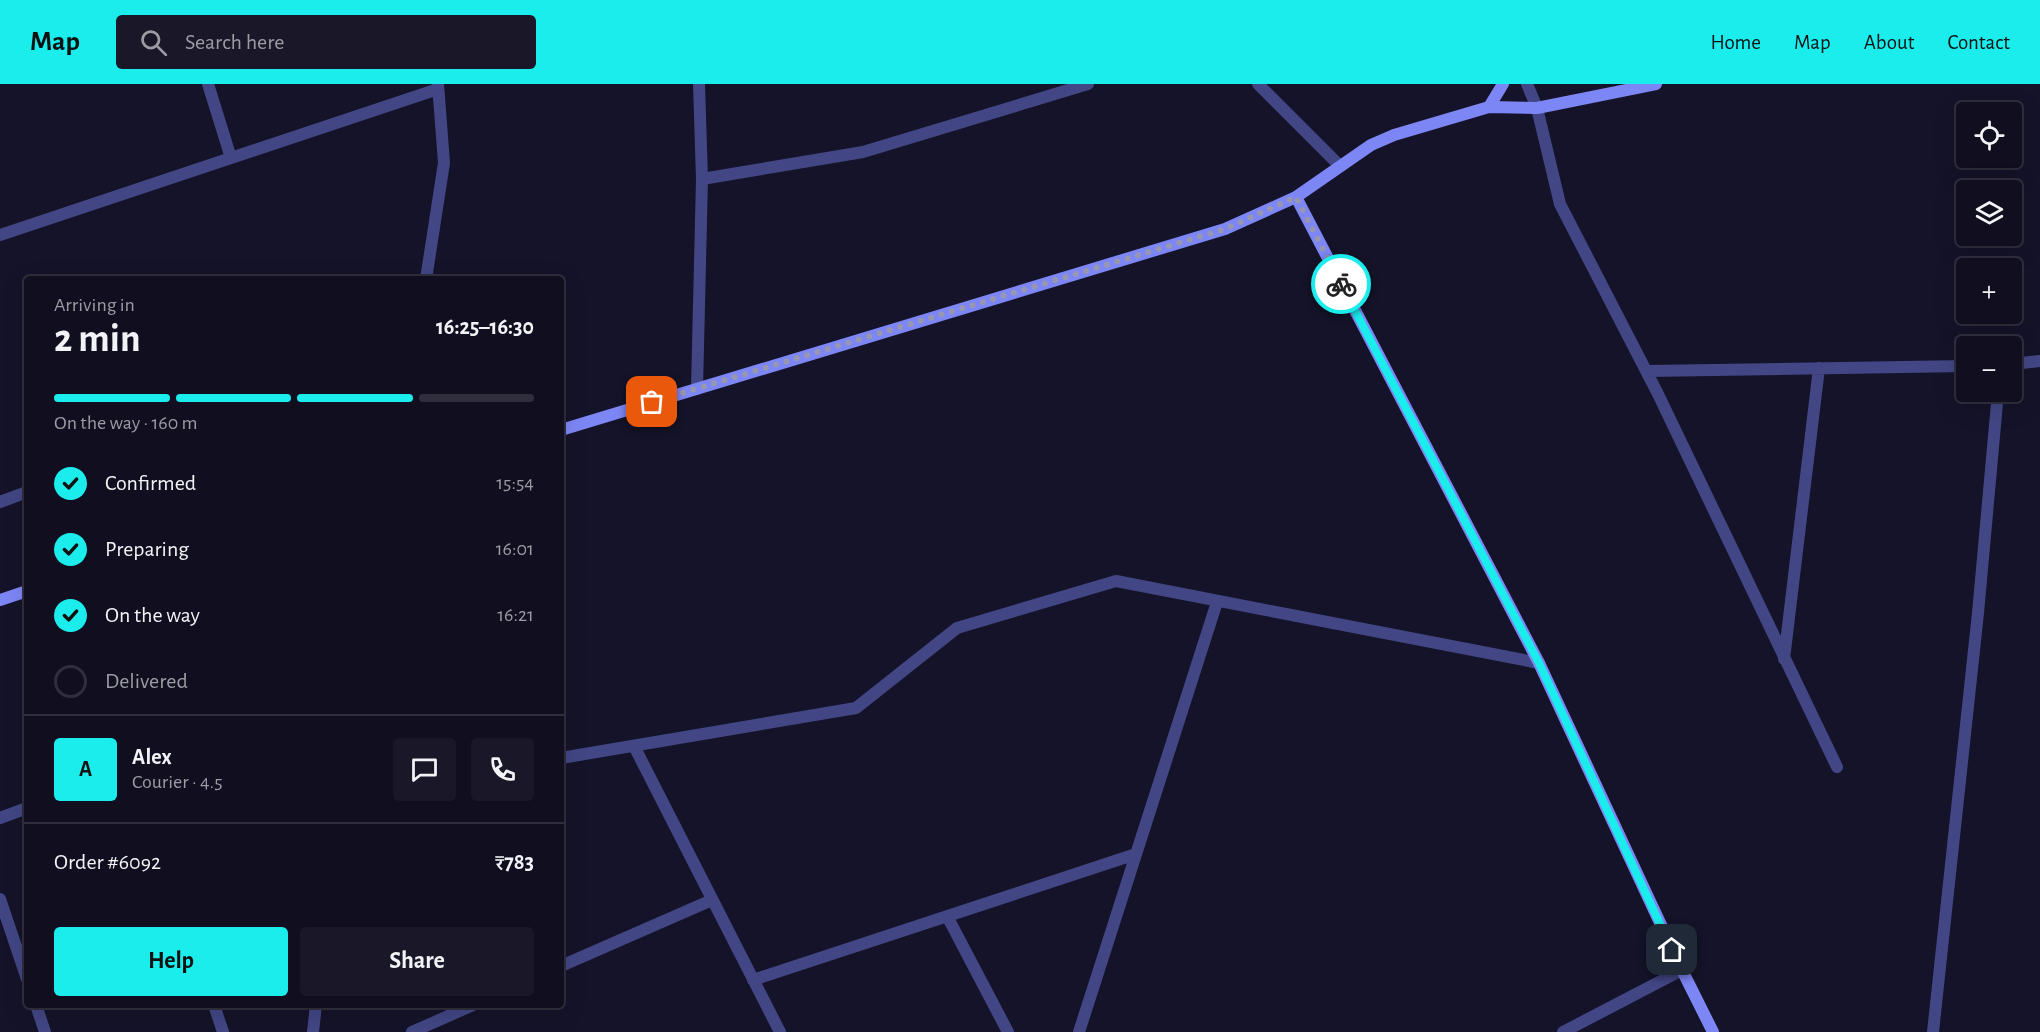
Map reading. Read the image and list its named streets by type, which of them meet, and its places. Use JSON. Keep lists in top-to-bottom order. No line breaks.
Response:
{"page":{"header":"Map","search":"Search here","nav":["Home","Map","About","Contact"],"map_buttons":["+","−"],"heading":["2 min","Arriving in","16:25–16:30"],"panel":["Alex","Courier · 4.5","Order #6092","₹783"],"bar":"On the way · 160 m","list":[["Confirmed","15:54"],["Preparing","16:01"],["On the way","16:21"],"Delivered"],"round":"A","buttons":["Help","Share"]}}
